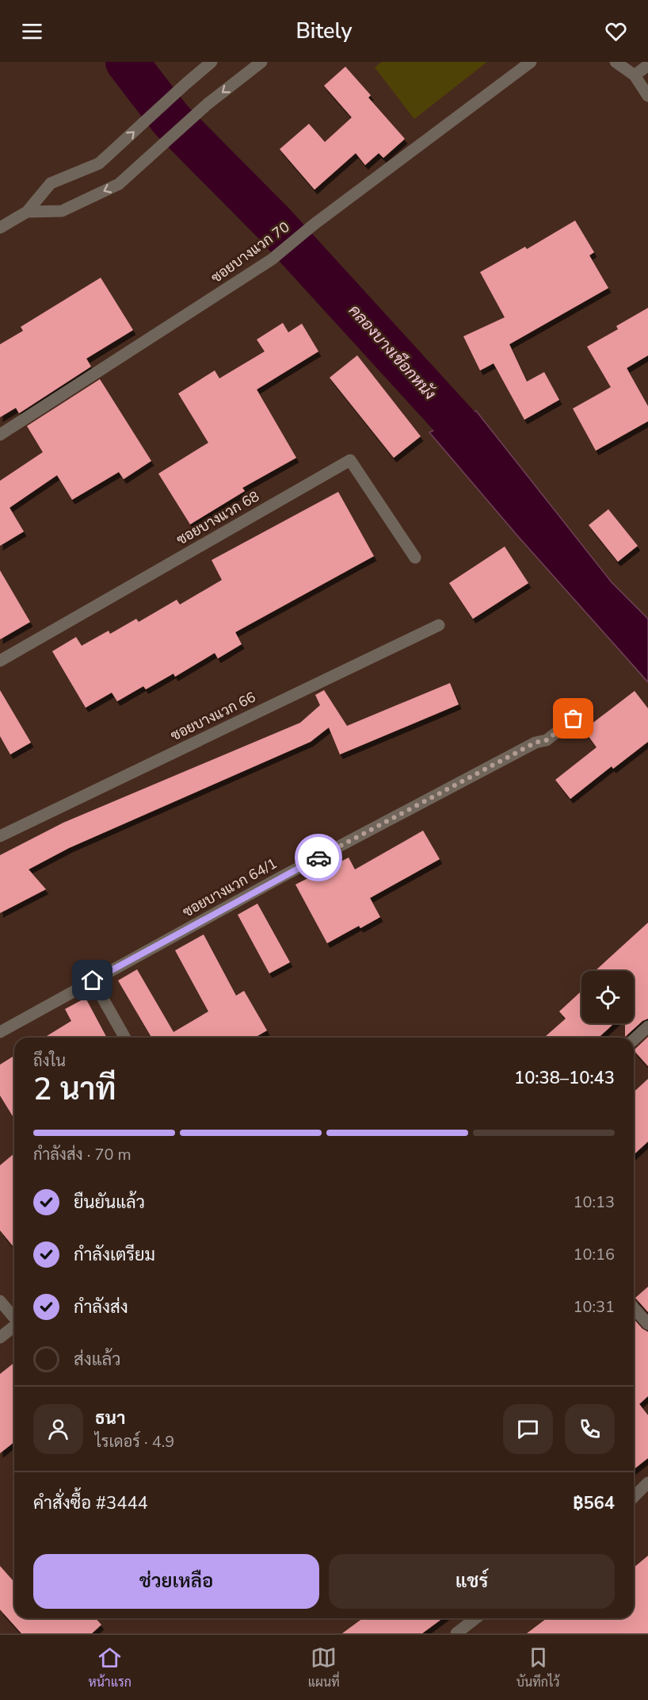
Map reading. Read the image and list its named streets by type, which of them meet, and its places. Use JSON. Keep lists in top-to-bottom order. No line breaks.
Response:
{"streets":{"street":["ซอยบางแวก 70","ซอยบางแวก 68","ซอยบางแวก 66","ซอยบางแวก 64/1"]},"water":["คลองบางเชือกหนัง"],"page":{"header":"Bitely","heading":["2 นาที","ถึงใน","10:38–10:43"],"panel":["ธนา","ไรเดอร์ · 4.9","คำสั่งซื้อ #3444","฿564"],"bar":"กำลังส่ง · 70 m","list":[["ยืนยันแล้ว","10:13"],["กำลังเตรียม","10:16"],["กำลังส่ง","10:31"],"ส่งแล้ว"],"buttons":["ช่วยเหลือ","แชร์"],"tabs":["หน้าแรก","แผนที่","บันทึกไว้"]}}
